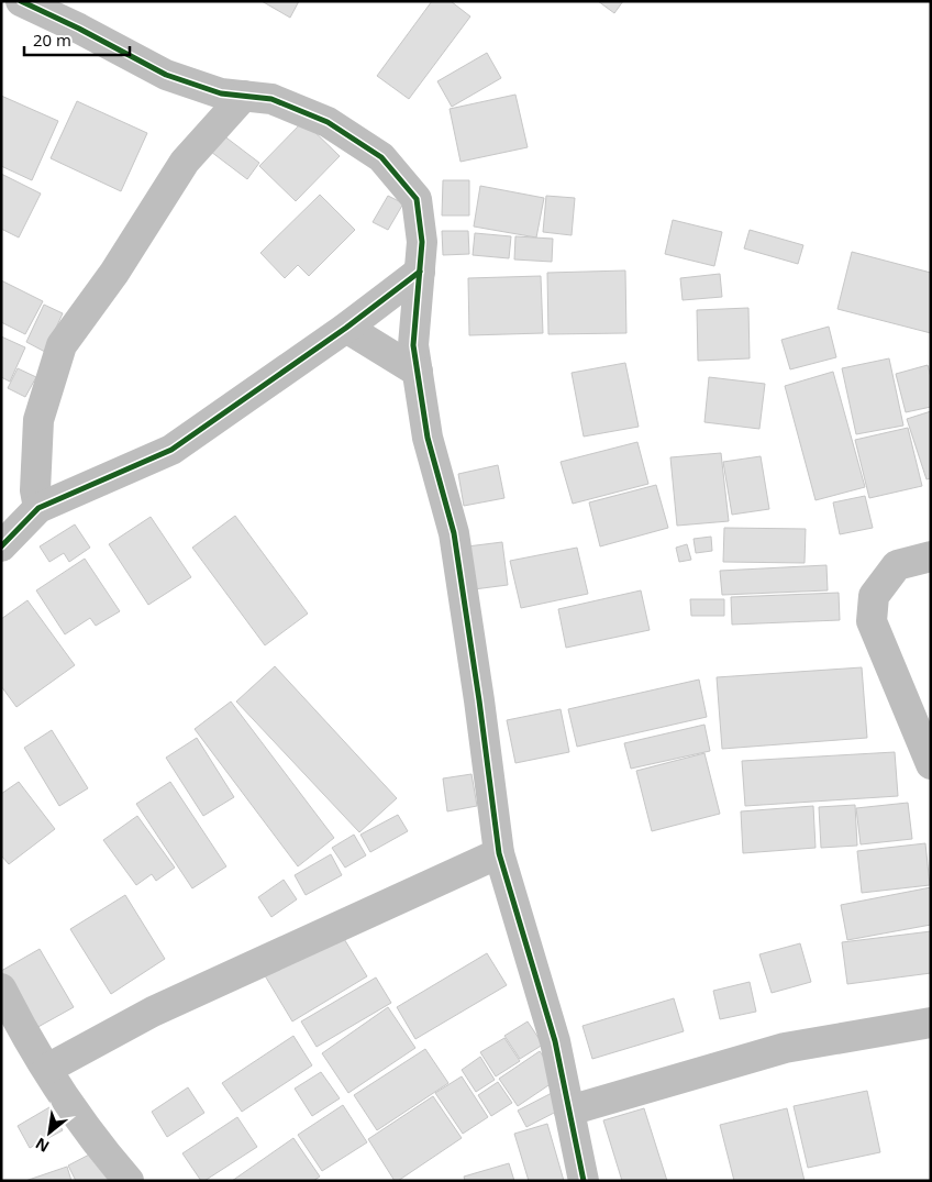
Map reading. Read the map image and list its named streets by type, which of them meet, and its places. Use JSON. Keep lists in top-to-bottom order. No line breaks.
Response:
{"scale_bar":"20 m","north":"bottom left"}
